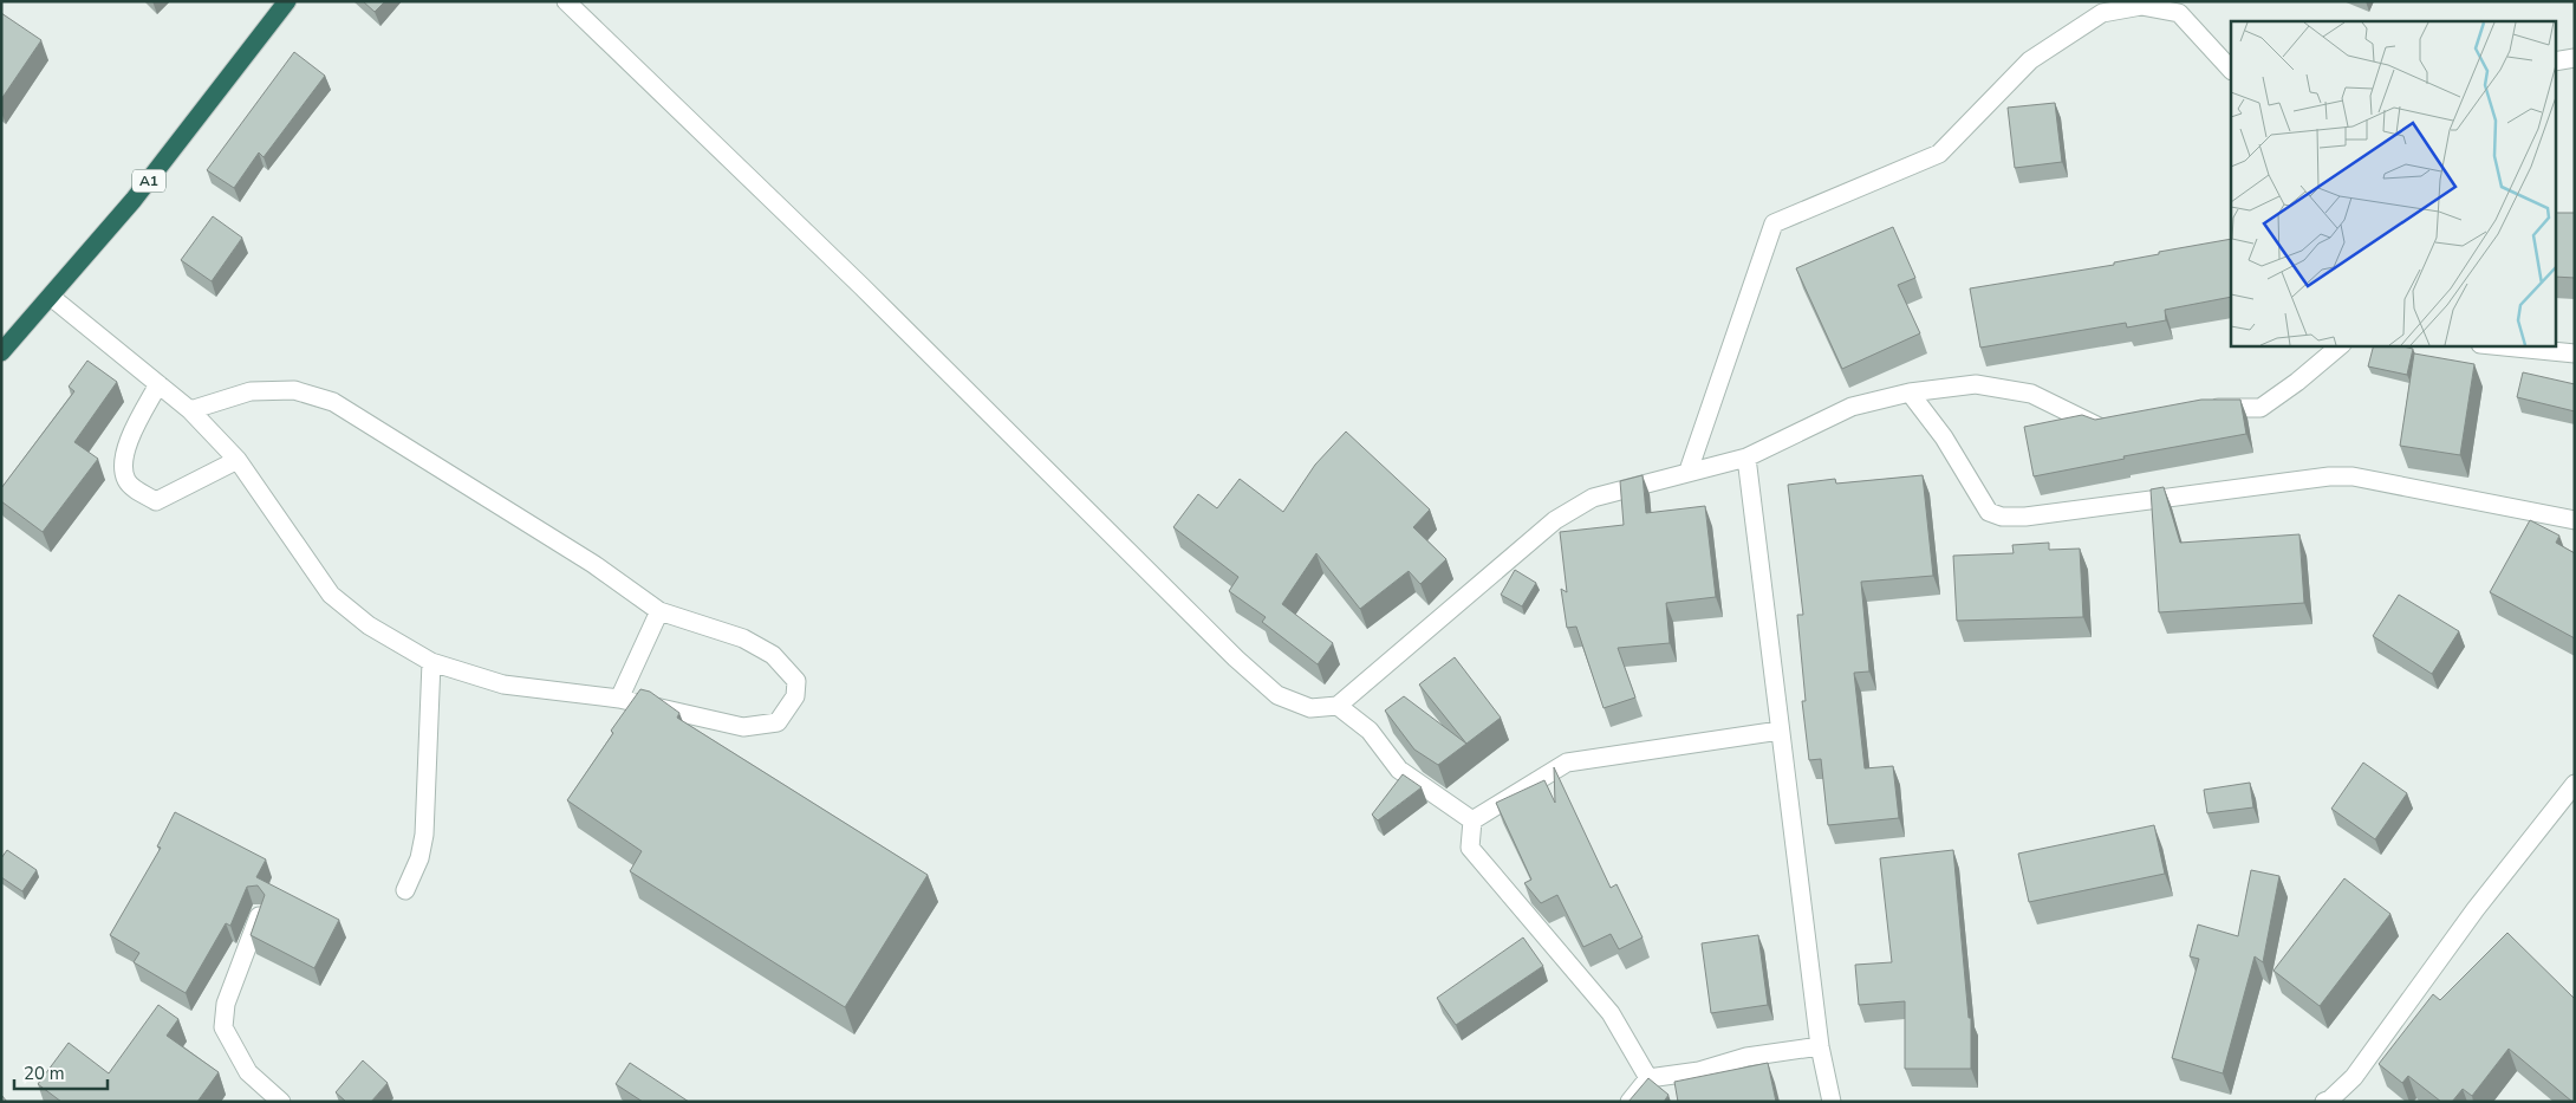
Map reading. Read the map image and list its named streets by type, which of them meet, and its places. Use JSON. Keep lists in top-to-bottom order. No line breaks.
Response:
{"streets":{"highway":["A1"]},"scale_bar":"20 m"}
